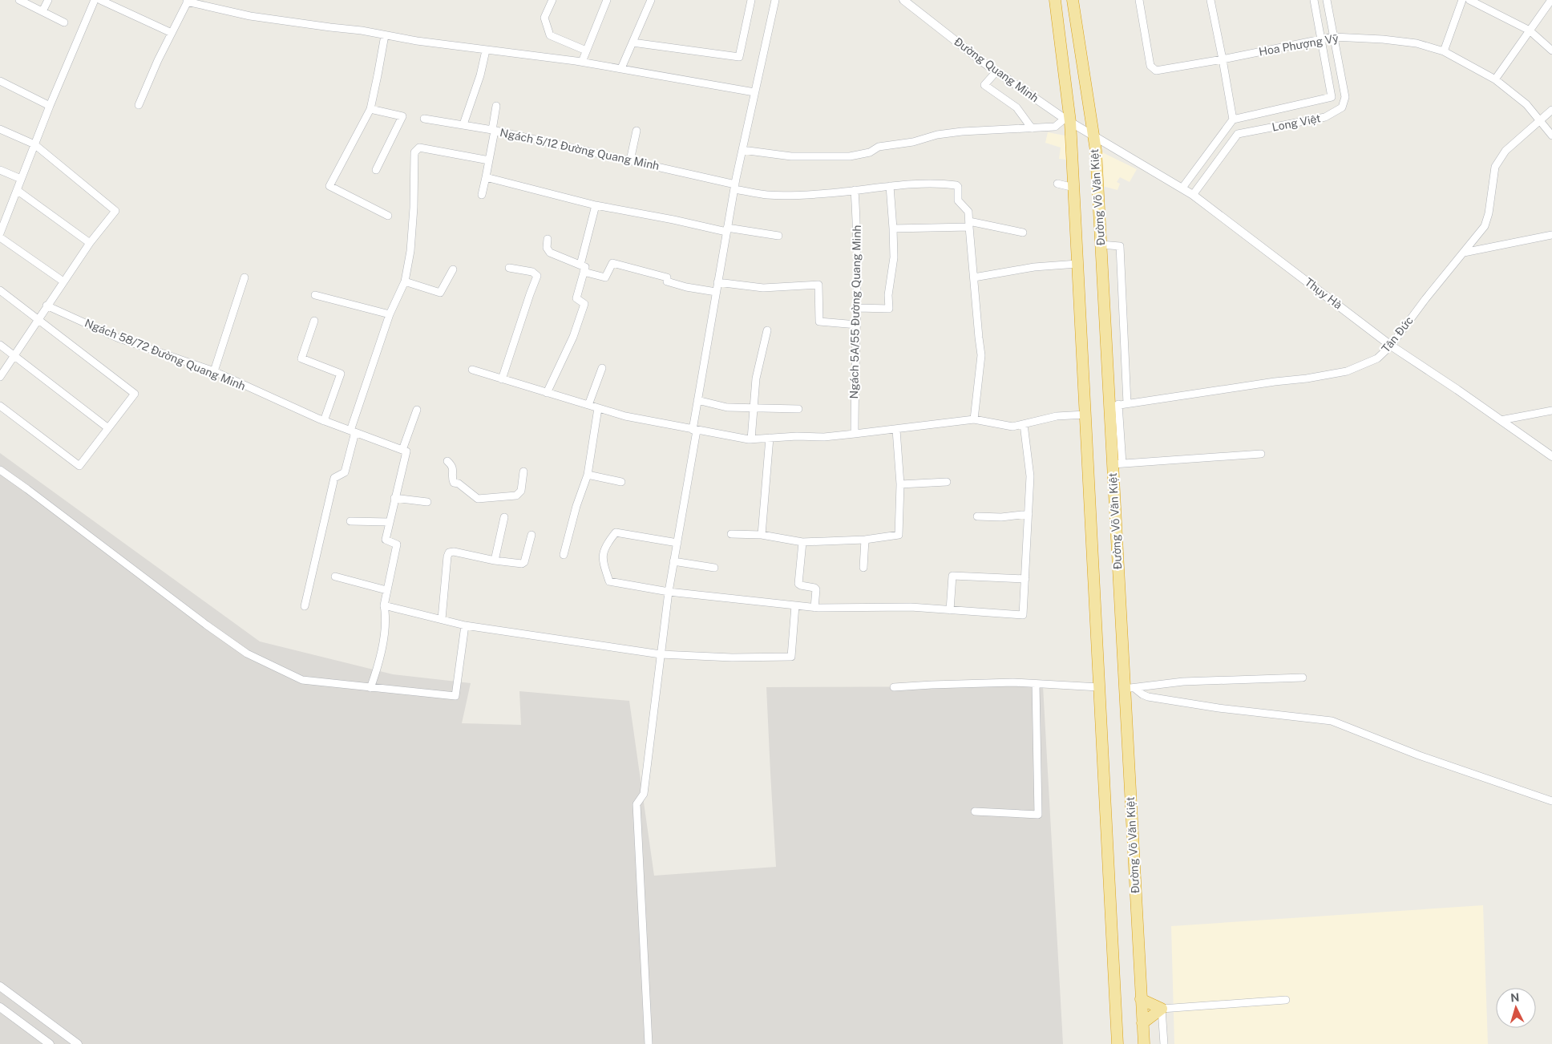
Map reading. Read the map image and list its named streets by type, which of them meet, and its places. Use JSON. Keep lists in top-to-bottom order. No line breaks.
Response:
{"streets":{"highway":["Đường Võ Văn Kiệt"],"street":["Hoa Phượng Vỹ","Đường Quang Minh","Long Việt","Ngách 5/12 Đường Quang Minh","Thụy Hà","Ngách 5A/55 Đường Quang Minh","Tân Đức","Ngách 58/72 Đường Quang Minh"]},"crossings":[["Hoa Phượng Vỹ","Tân Đức"],["Đường Quang Minh","Đường Võ Văn Kiệt"],["Đường Quang Minh","Thụy Hà"],["Long Việt","Thụy Hà"],["Ngách 5/12 Đường Quang Minh","Ngách 5A/55 Đường Quang Minh"],["Đường Võ Văn Kiệt","Thụy Hà"],["Đường Võ Văn Kiệt","Tân Đức"],["Thụy Hà","Tân Đức"]],"north":"top"}
